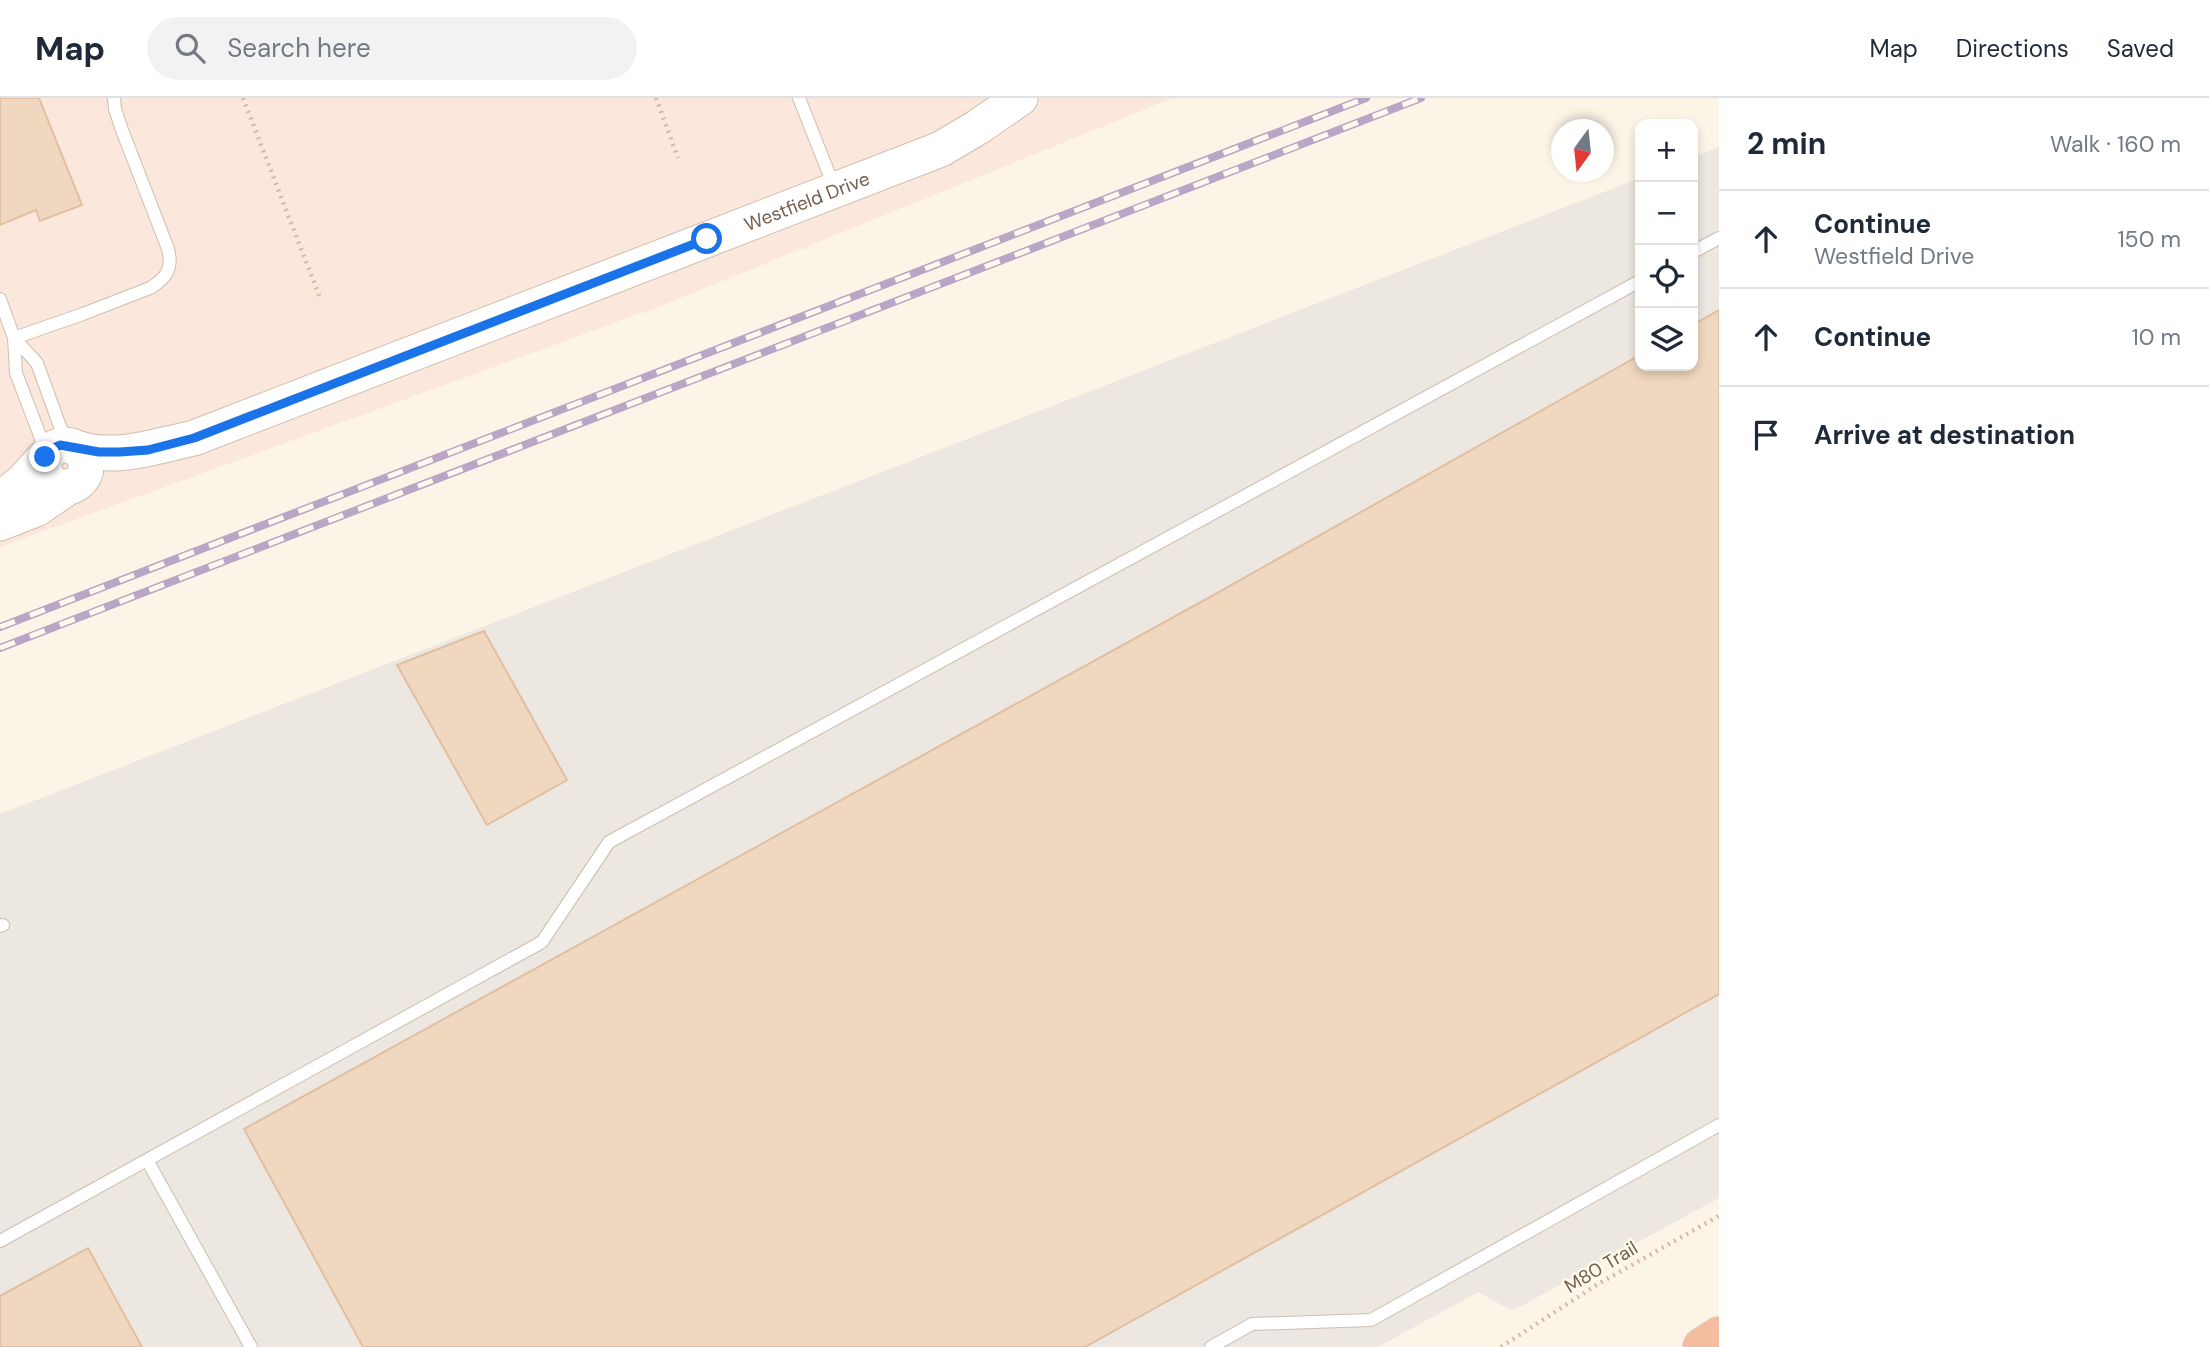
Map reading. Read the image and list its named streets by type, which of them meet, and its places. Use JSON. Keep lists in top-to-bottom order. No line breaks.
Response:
{"streets":{"main road":["Westfield Drive"],"path":["M80 Trail"]},"north":"bottom","page":{"header":"Map","search":"Search here","nav":["Map","Directions","Saved"],"heading":["2 min","Walk · 160 m"],"map_buttons":["+","−"],"list":[["Continue","Westfield Drive","150 m"],["Continue","10 m"],"Arrive at destination"]}}
